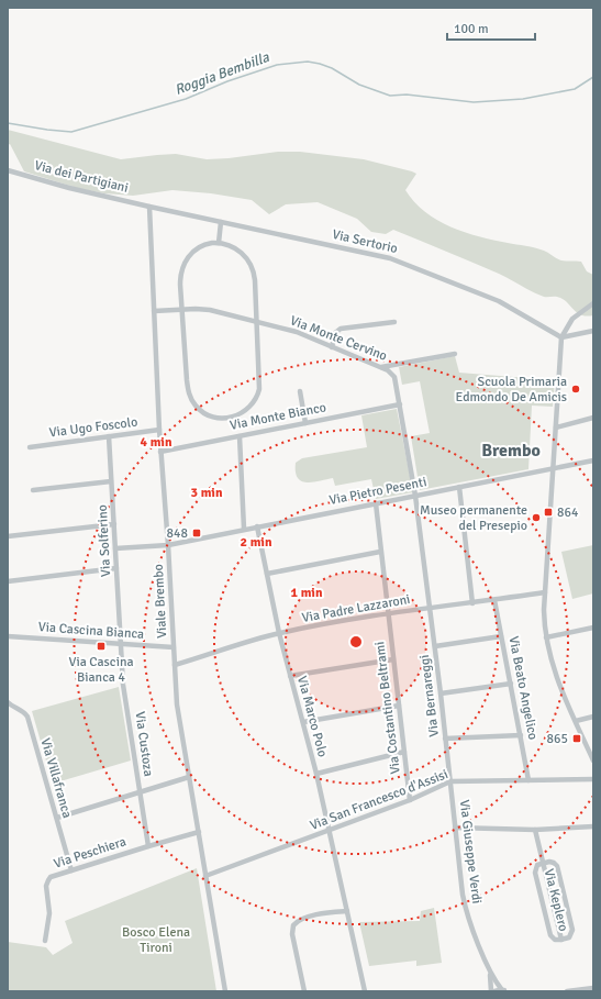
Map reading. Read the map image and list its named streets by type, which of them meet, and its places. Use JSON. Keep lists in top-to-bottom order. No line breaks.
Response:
{"streets":{"street":["Via dei Partigiani","Via Sertorio","Via Monte Cervino","Via Monte Bianco","Via Ugo Foscolo","Via Pietro Pesenti","Via Solferino","Viale Brembo","Via Padre Lazzaroni","Via Cascina Bianca","Via Beato Angelico","Via Bernareggi","Via Costantino Beltrami","Via Marco Polo","Via Custoza","Via Villafranca","Via San Francesco d'Assisi","Via Giuseppe Verdi","Via Peschiera","Via Keplero"]},"crossings":[["Via dei Partigiani","Via Sertorio"],["Via dei Partigiani","Viale Brembo"],["Via Sertorio","Viale Brembo"],["Via Monte Cervino","Via Monte Bianco"],["Via Monte Cervino","Via Pietro Pesenti"],["Via Monte Cervino","Viale Brembo"],["Via Monte Cervino","Via Bernareggi"],["Via Monte Bianco","Viale Brembo"],["Via Ugo Foscolo","Via Solferino"],["Via Ugo Foscolo","Viale Brembo"],["Via Pietro Pesenti","Via Solferino"],["Via Pietro Pesenti","Viale Brembo"],["Via Pietro Pesenti","Via Bernareggi"],["Via Pietro Pesenti","Via Costantino Beltrami"],["Via Pietro Pesenti","Via Marco Polo"],["Via Solferino","Via Cascina Bianca"],["Via Solferino","Via Custoza"],["Viale Brembo","Via Padre Lazzaroni"],["Viale Brembo","Via Cascina Bianca"],["Viale Brembo","Via San Francesco d'Assisi"],["Viale Brembo","Via Peschiera"],["Via Padre Lazzaroni","Via Beato Angelico"],["Via Padre Lazzaroni","Via Bernareggi"],["Via Padre Lazzaroni","Via Costantino Beltrami"],["Via Padre Lazzaroni","Via Marco Polo"],["Via Cascina Bianca","Via Custoza"],["Via Beato Angelico","Via San Francesco d'Assisi"],["Via Bernareggi","Via San Francesco d'Assisi"],["Via Bernareggi","Via Giuseppe Verdi"],["Via Costantino Beltrami","Via San Francesco d'Assisi"],["Via Marco Polo","Via San Francesco d'Assisi"],["Via Custoza","Via Peschiera"],["Via Villafranca","Via Peschiera"],["Via San Francesco d'Assisi","Via Giuseppe Verdi"]],"districts":["Brembo"],"water":["Roggia Bembilla"],"parks":["Bosco Elena Tironi"],"places":{"other":["Scuola Primaria Edmondo De Amicis","Museo permanente del Presepio"],"transit":["864","848","Via Cascina Bianca 4","865"]},"scale_bar":"100 m","rings":["4 min","3 min","2 min","1 min"]}
